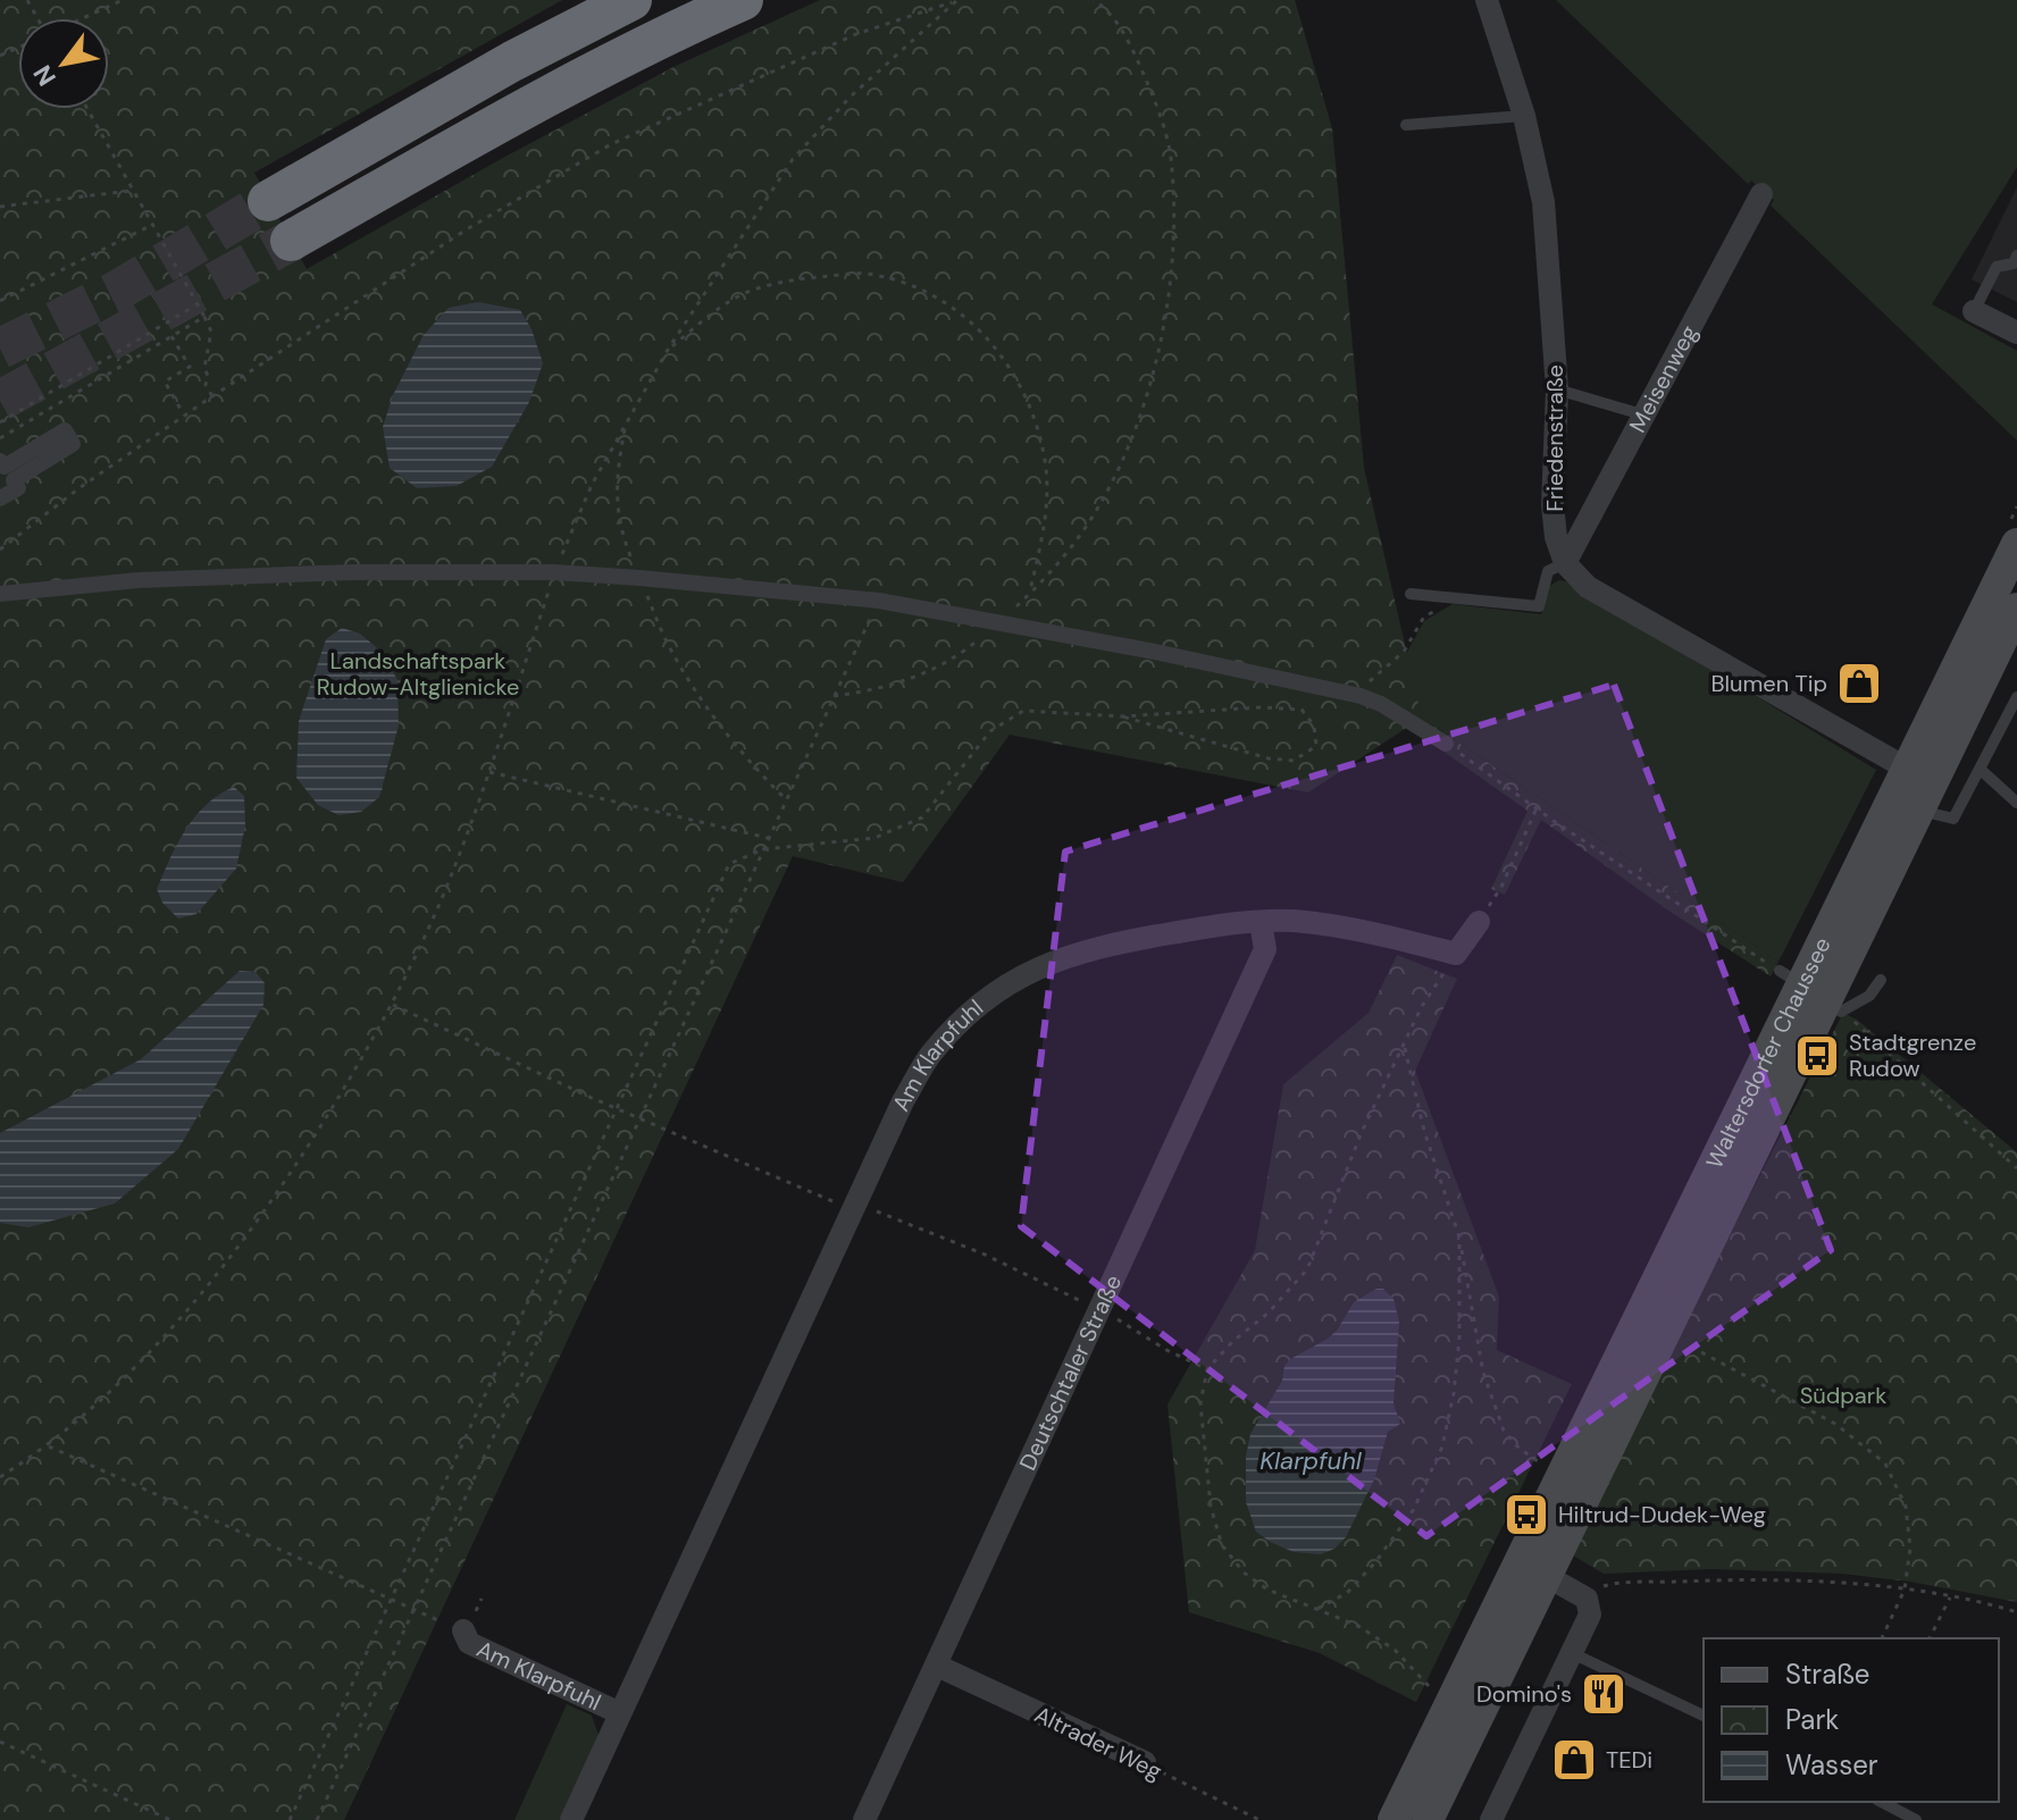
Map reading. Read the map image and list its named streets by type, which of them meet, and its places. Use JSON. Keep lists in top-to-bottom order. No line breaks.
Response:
{"streets":{"main road":["Waltersdorfer Chaussee"],"street":["Meisenweg","Friedenstraße","Am Klarpfuhl","Deutschtaler Straße","Altrader Weg"]},"crossings":[["Meisenweg","Friedenstraße"],["Am Klarpfuhl","Deutschtaler Straße"],["Deutschtaler Straße","Altrader Weg"]],"water":["Klarpfuhl"],"parks":["Landschaftspark Rudow-Altglienicke","Südpark"],"places":{"shop":["Blumen Tip","TEDi"],"bus stop":["Stadtgrenze Rudow","Hiltrud-Dudek-Weg"],"restaurant":["Domino's"]},"legend":["Straße","Park","Wasser"],"north":"bottom left"}
